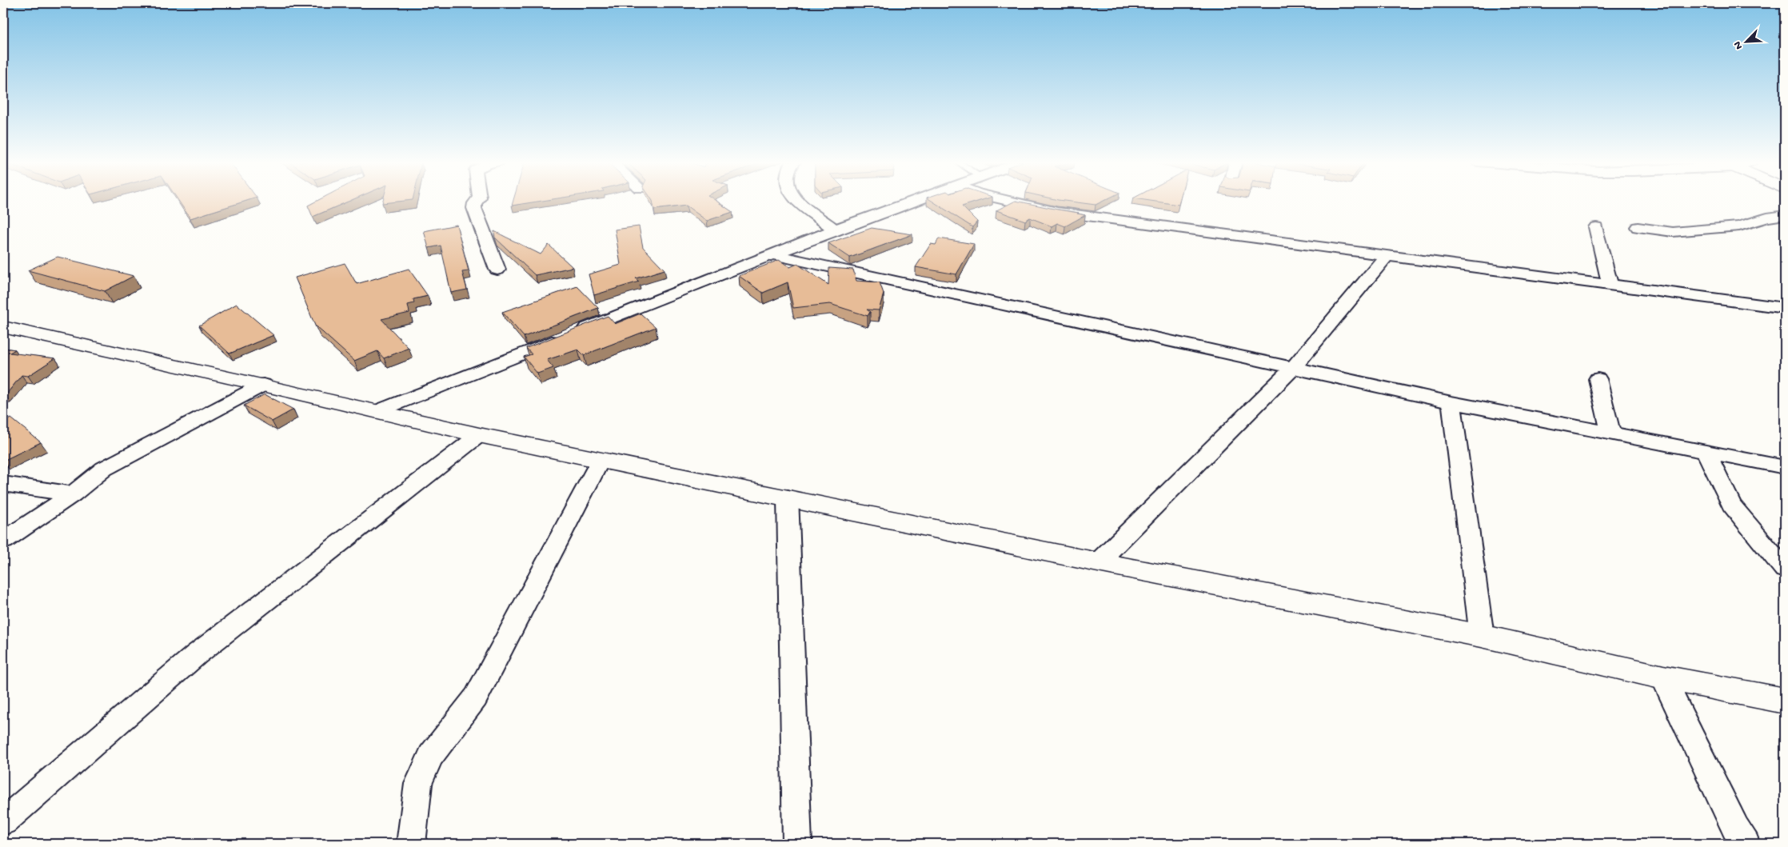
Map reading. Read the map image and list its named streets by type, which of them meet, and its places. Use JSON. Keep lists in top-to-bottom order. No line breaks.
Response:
{"north":"bottom left"}
